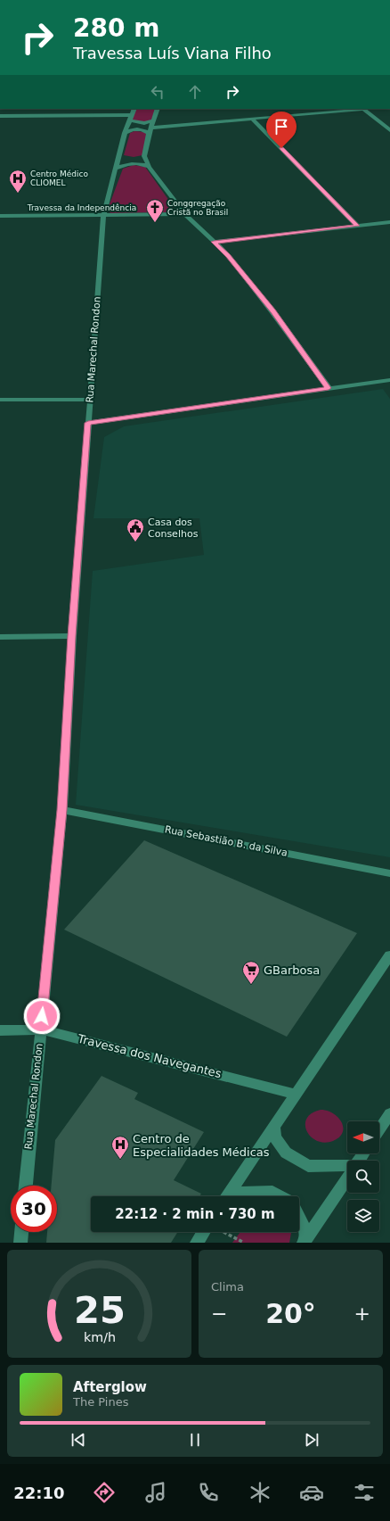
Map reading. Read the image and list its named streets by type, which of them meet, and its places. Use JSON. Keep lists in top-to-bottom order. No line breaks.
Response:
{"streets":{"street":["Travessa da Independência","Rua Marechal Rondon","Rua Sebastião B. da Silva","Travessa dos Navegantes"]},"crossings":[["Travessa da Independência","Rua Marechal Rondon"],["Rua Marechal Rondon","Rua Sebastião B. da Silva"],["Rua Marechal Rondon","Travessa dos Navegantes"]],"places":{"hospital":["Centro Médico CLIOMEL","Centro de Especialidades Médicas"],"church":["Conggregação Cristã no Brasil"],"public building":["Casa dos Conselhos"],"supermarket":["GBarbosa"]},"north":"left","page":{"turn":["280 m","Travessa Luís Viana Filho"],"limit":"30","trip":"22:12 · 2 min · 730 m","tile":"Clima","heat":["−","20°","+"],"song":["Afterglow","The Pines"],"tabs":"22:10","gauge":["25","km/h"]}}
